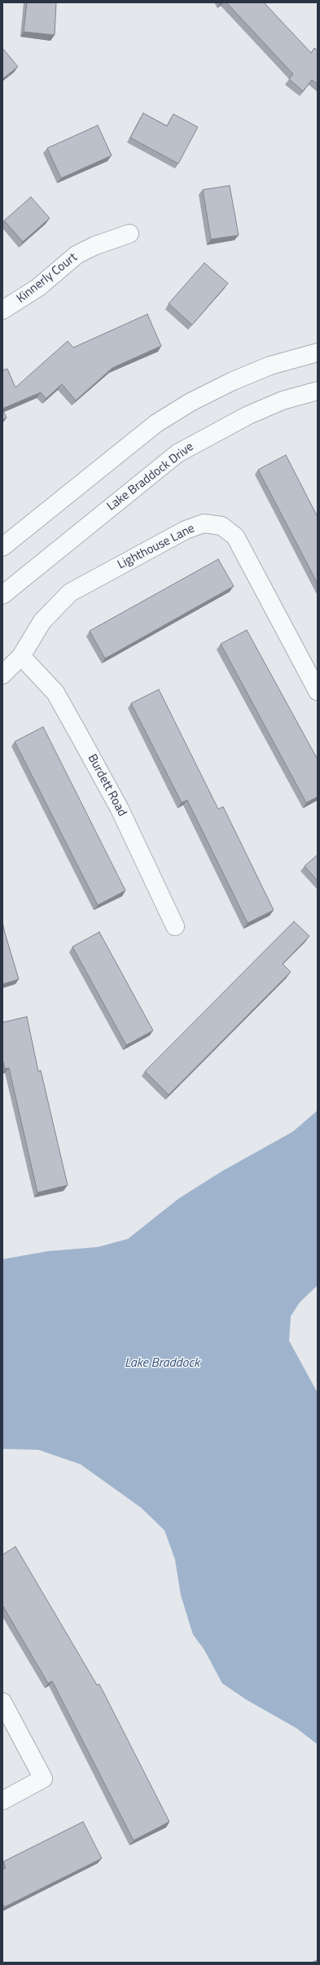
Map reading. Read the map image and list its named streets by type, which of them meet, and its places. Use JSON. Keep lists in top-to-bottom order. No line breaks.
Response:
{"streets":{"street":["Kinnerly Court","Lake Braddock Drive","Lighthouse Lane","Burdett Road"]},"crossings":[["Lighthouse Lane","Burdett Road"]],"water":["Lake Braddock"]}
